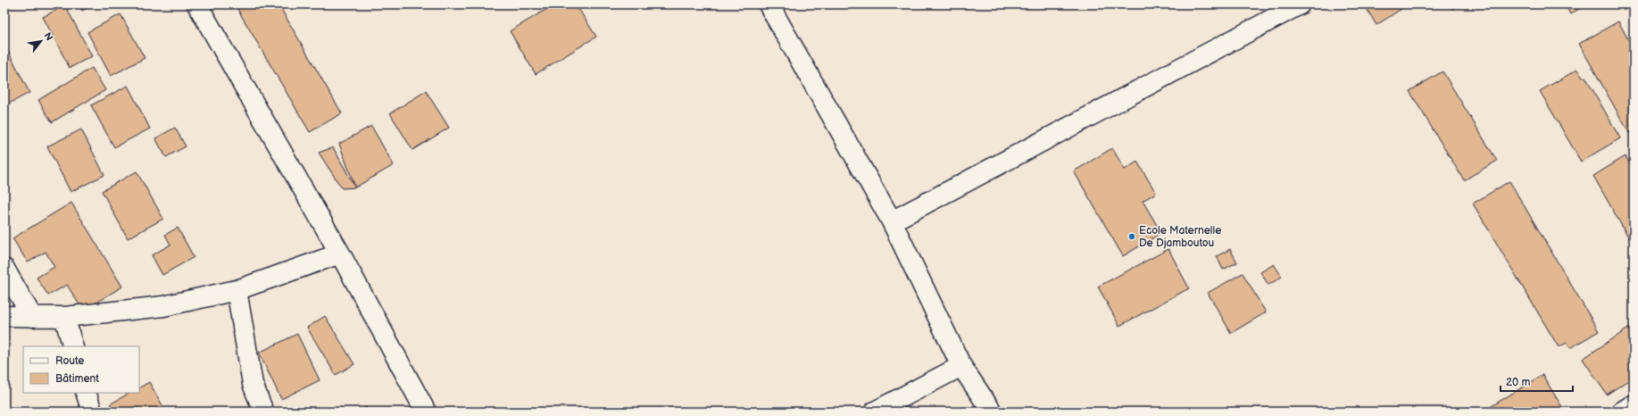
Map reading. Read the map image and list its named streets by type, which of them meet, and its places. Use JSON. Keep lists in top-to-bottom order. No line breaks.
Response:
{"places":["Ecole Maternelle De Djamboutou"],"legend":["Route","Bâtiment"],"scale_bar":"20 m","north":"top right"}
